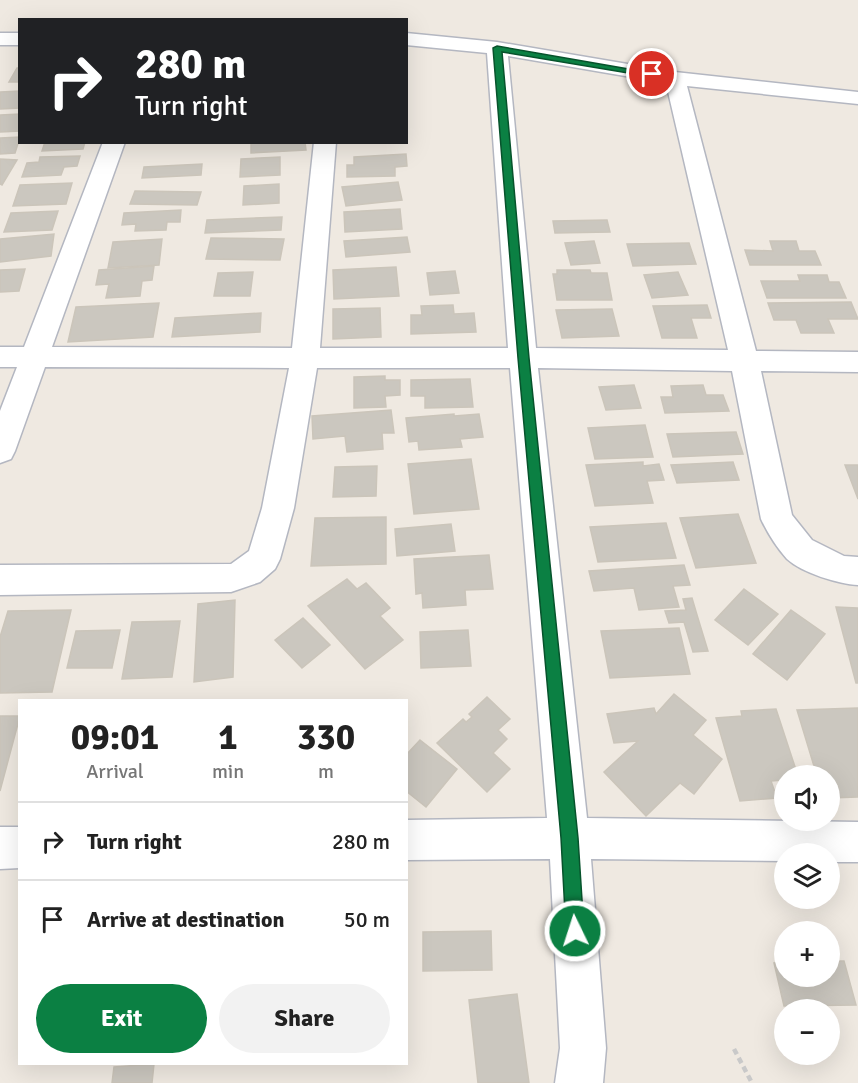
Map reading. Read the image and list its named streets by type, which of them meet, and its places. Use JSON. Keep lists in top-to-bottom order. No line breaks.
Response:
{"page":{"turn":["280 m","Turn right"],"eta":["09:01","Arrival","1","min","330","m"],"map_buttons":["+","−"],"list":[{"name":"Turn right","value":"280 m"},{"name":"Arrive at destination","value":"50 m"}],"buttons":["Exit","Share"]}}
